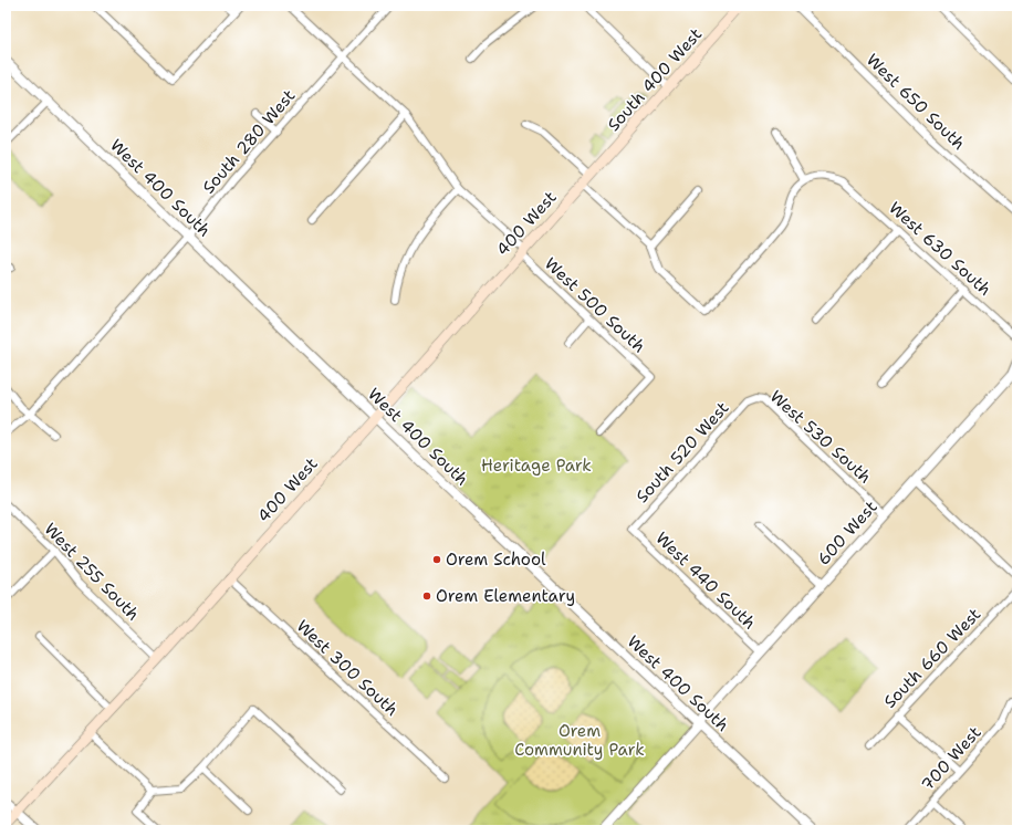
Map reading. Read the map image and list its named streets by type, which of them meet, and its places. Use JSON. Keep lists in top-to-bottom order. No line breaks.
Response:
{"streets":{"main road":["South 400 West","400 West"],"street":["West 650 South","South 280 West","West 400 South","West 630 South","West 500 South","West 530 South","South 520 West","600 West","West 255 South","West 440 South","South 660 West","West 300 South","700 West"]},"crossings":[["South 400 West","400 West"],["South 280 West","West 400 South"],["South 280 West","West 500 South"],["West 400 South","400 West"],["West 400 South","600 West"],["400 West","West 500 South"],["400 West","West 255 South"],["400 West","West 300 South"],["West 530 South","South 520 West"],["West 530 South","600 West"],["South 520 West","West 440 South"],["600 West","West 440 South"]],"parks":["Heritage Park","Orem Community Park"],"places":["Orem School","Orem Elementary"]}
